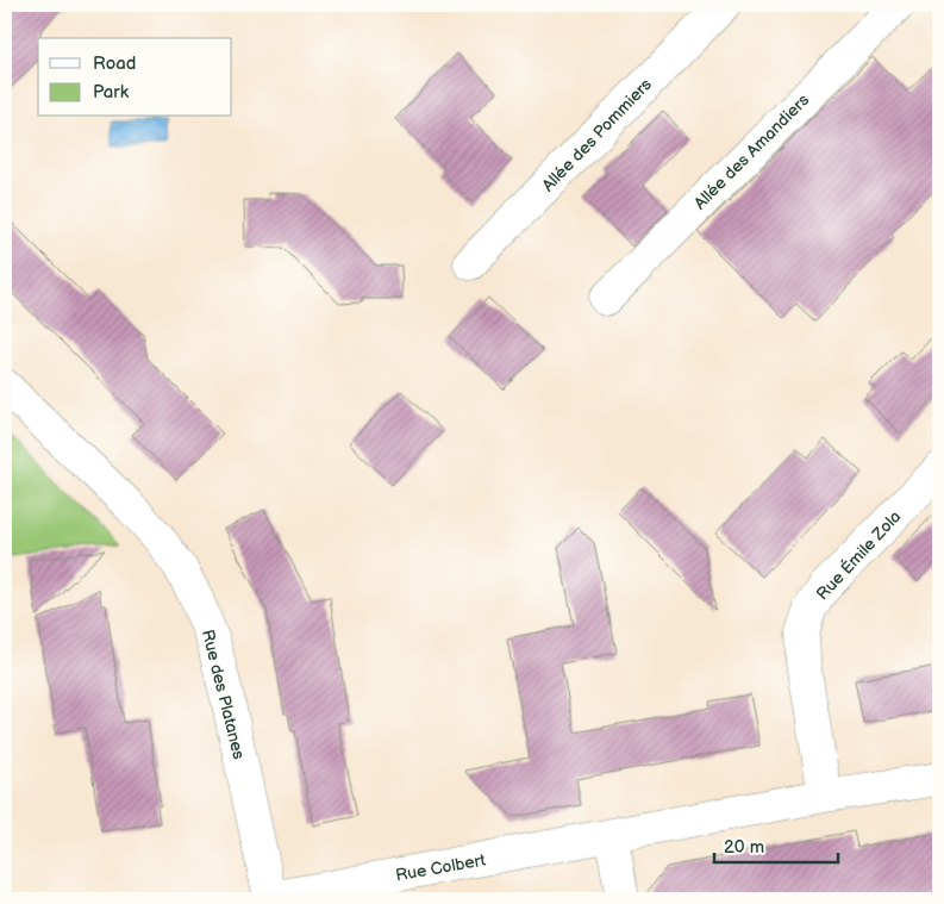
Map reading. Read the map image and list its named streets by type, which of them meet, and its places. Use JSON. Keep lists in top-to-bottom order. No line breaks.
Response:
{"streets":{"street":["Allée des Pommiers","Allée des Amandiers","Rue Émile Zola","Rue des Platanes","Rue Colbert"]},"crossings":[["Rue Émile Zola","Rue Colbert"],["Rue des Platanes","Rue Colbert"]],"legend":["Road","Park"],"scale_bar":"20 m"}
